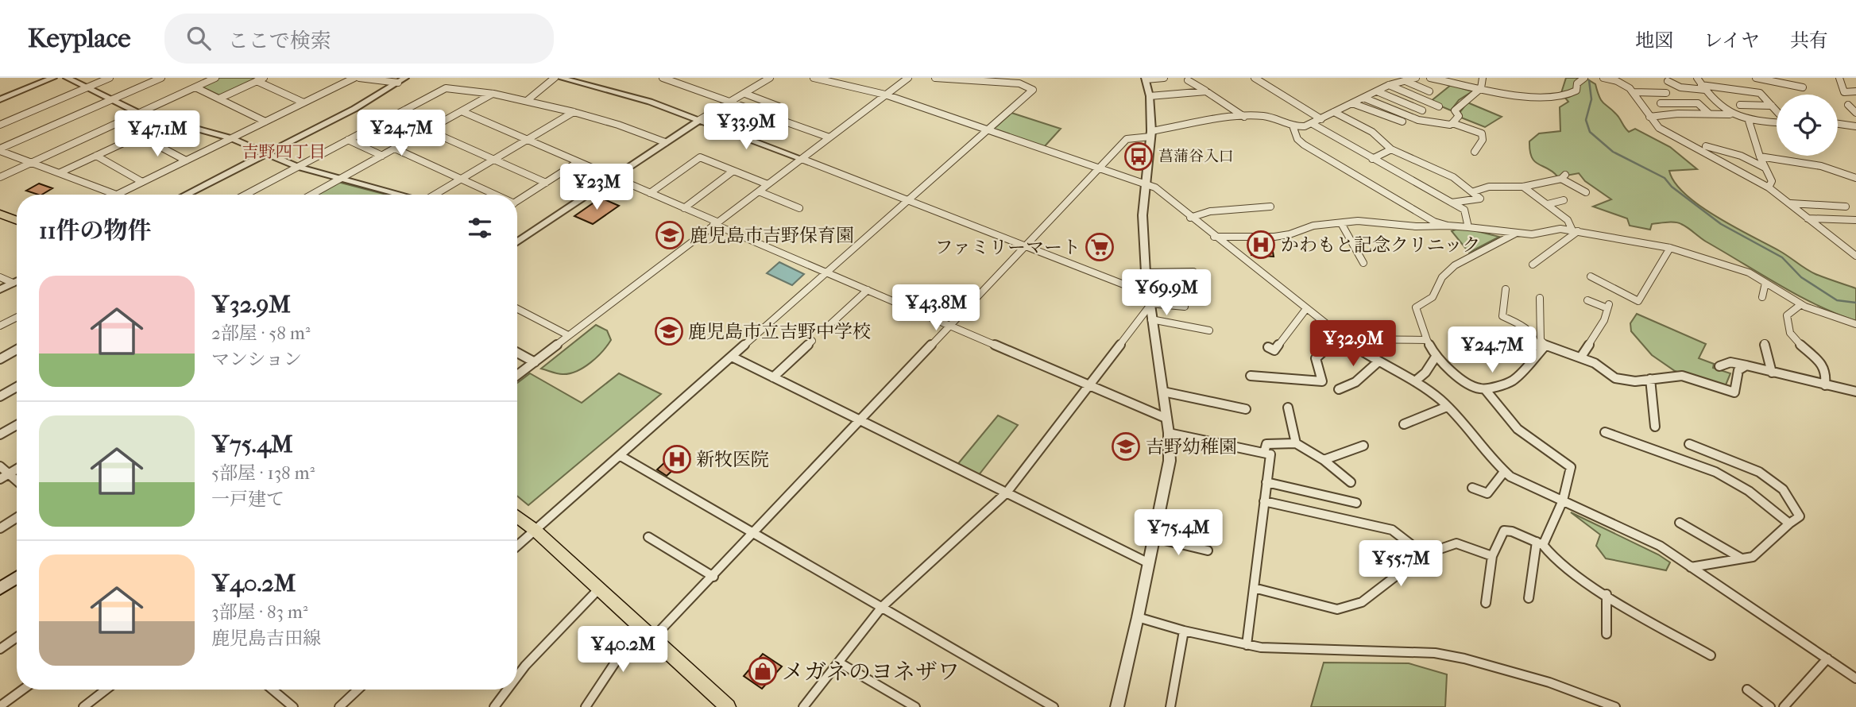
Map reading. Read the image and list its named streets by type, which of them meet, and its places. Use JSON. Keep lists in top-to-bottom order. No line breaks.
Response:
{"districts":["吉野四丁目"],"places":{"bus stop":["菖蒲谷入口"],"school or university":["鹿児島市吉野保育園","鹿児島市立吉野中学校","吉野幼稚園"],"hospital":["かわもと記念クリニック","新牧医院"],"supermarket":["ファミリーマート"],"shop":["メガネのヨネザワ"]},"page":{"header":"Keyplace","search":"ここで検索","nav":["地図","レイヤ","共有"],"price":["¥33.9M","¥24.7M","¥47.1M","¥23M","¥69.9M","¥43.8M","¥32.9M","¥24.7M","¥75.4M","¥55.7M","¥40.2M"],"heading":"11件の物件","list":[{"name":"¥32.9M","note":"2部屋 · 58 m² · マンション"},{"name":"¥75.4M","note":"5部屋 · 138 m² · 一戸建て"},{"name":"¥40.2M","note":"3部屋 · 83 m² · 鹿児島吉田線"}]}}
